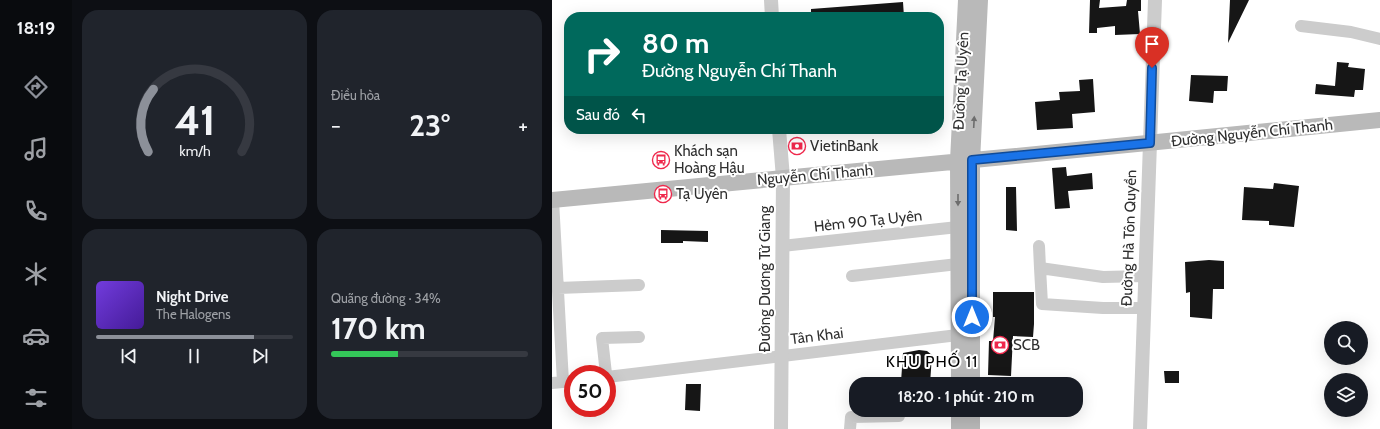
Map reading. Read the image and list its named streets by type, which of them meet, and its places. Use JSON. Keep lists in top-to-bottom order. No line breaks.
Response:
{"streets":{"main road":["Đường Tạ Uyên","Đường Nguyễn Chí Thanh","Nguyễn Chí Thanh"],"street":["Hẻm 90 Tạ Uyên","Đường Hà Tôn Quyền","Đường Dương Tử Giang","Tân Khai"]},"crossings":[["Đường Tạ Uyên","Đường Nguyễn Chí Thanh"],["Đường Tạ Uyên","Nguyễn Chí Thanh"],["Đường Nguyễn Chí Thanh","Nguyễn Chí Thanh"],["Đường Nguyễn Chí Thanh","Đường Hà Tôn Quyền"],["Nguyễn Chí Thanh","Đường Dương Tử Giang"],["Hẻm 90 Tạ Uyên","Đường Dương Tử Giang"],["Đường Dương Tử Giang","Tân Khai"]],"districts":["KHU PHỐ 11"],"places":{"bank":["VietinBank","SCB"],"bus stop":["Khách sạn Hoàng Hậu","Tạ Uyên"]},"page":{"tabs":"18:19","tile":["Điều hòa",["Quãng đường · 34%","170 km"]],"turn":["80 m","Đường Nguyễn Chí Thanh"],"then":"Sau đó","heat":["−","23°","+"],"song":["Night Drive","The Halogens"],"limit":"50","trip":"18:20 · 1 phút · 210 m","gauge":["41","km/h"]}}
